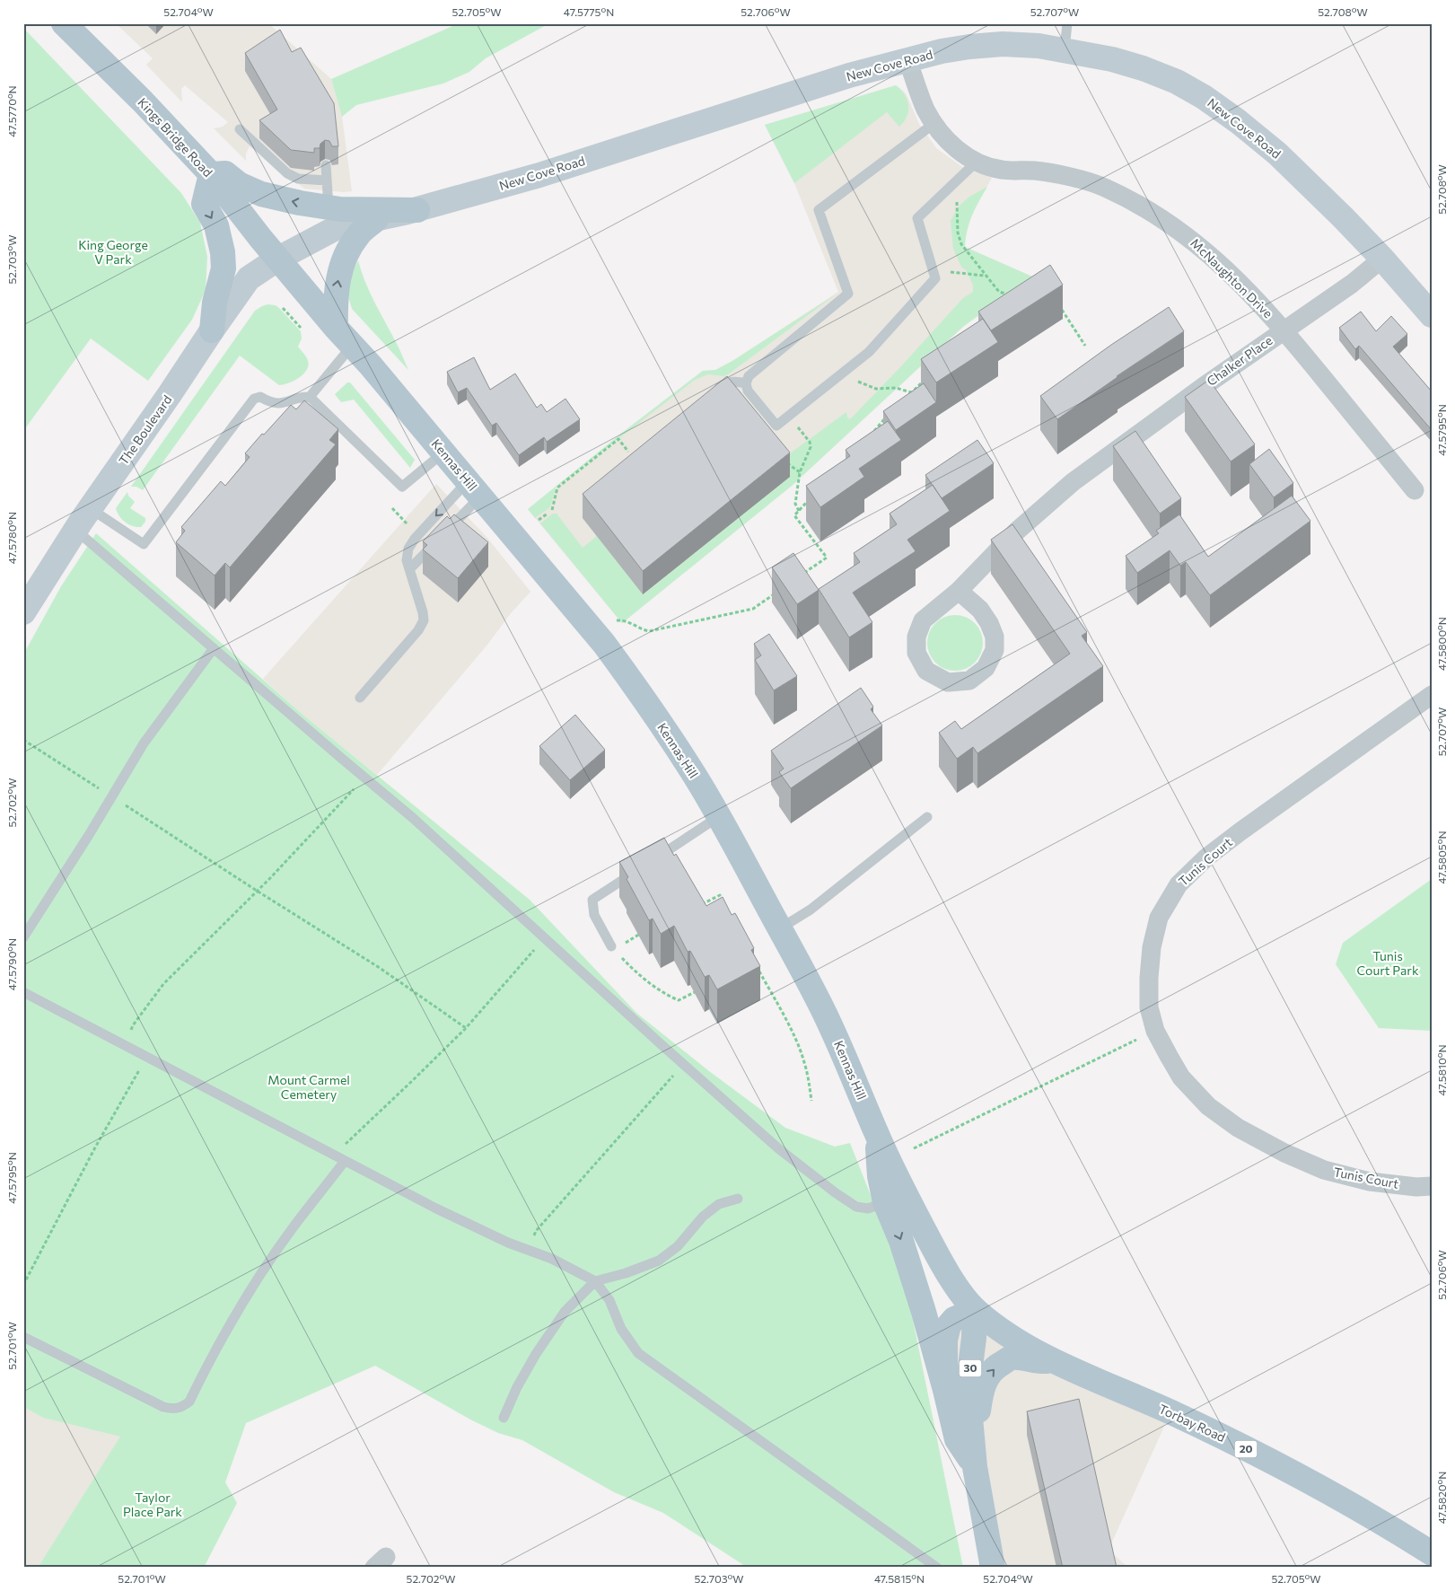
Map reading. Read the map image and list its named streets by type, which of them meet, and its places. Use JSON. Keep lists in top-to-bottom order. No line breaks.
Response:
{"streets":{"main road":["Kings Bridge Road","Kennas Hill","30","Torbay Road","20"],"street":["New Cove Road","McNaughton Drive","Chalker Place","The Boulevard","Tunis Court"]},"crossings":[["New Cove Road","Kings Bridge Road"],["New Cove Road","McNaughton Drive"],["New Cove Road","Chalker Place"],["New Cove Road","The Boulevard"],["New Cove Road","Kennas Hill"],["Kings Bridge Road","The Boulevard"],["Kings Bridge Road","Kennas Hill"],["McNaughton Drive","Chalker Place"],["The Boulevard","Kennas Hill"],["Kennas Hill","30"],["Kennas Hill","Torbay Road"],["30","Torbay Road"]],"parks":["King George V Park","Tunis Court Park","Mount Carmel Cemetery","Taylor Place Park"],"coordinates":["52.704°W","52.705°W","47.5775°N","52.706°W","52.707°W","52.708°W","47.5770°N","52.703°W","47.5795°N","47.5780°N","47.5800°N","52.702°W","47.5805°N","47.5790°N","47.5810°N","52.701°W","47.5820°N","47.5815°N"]}
